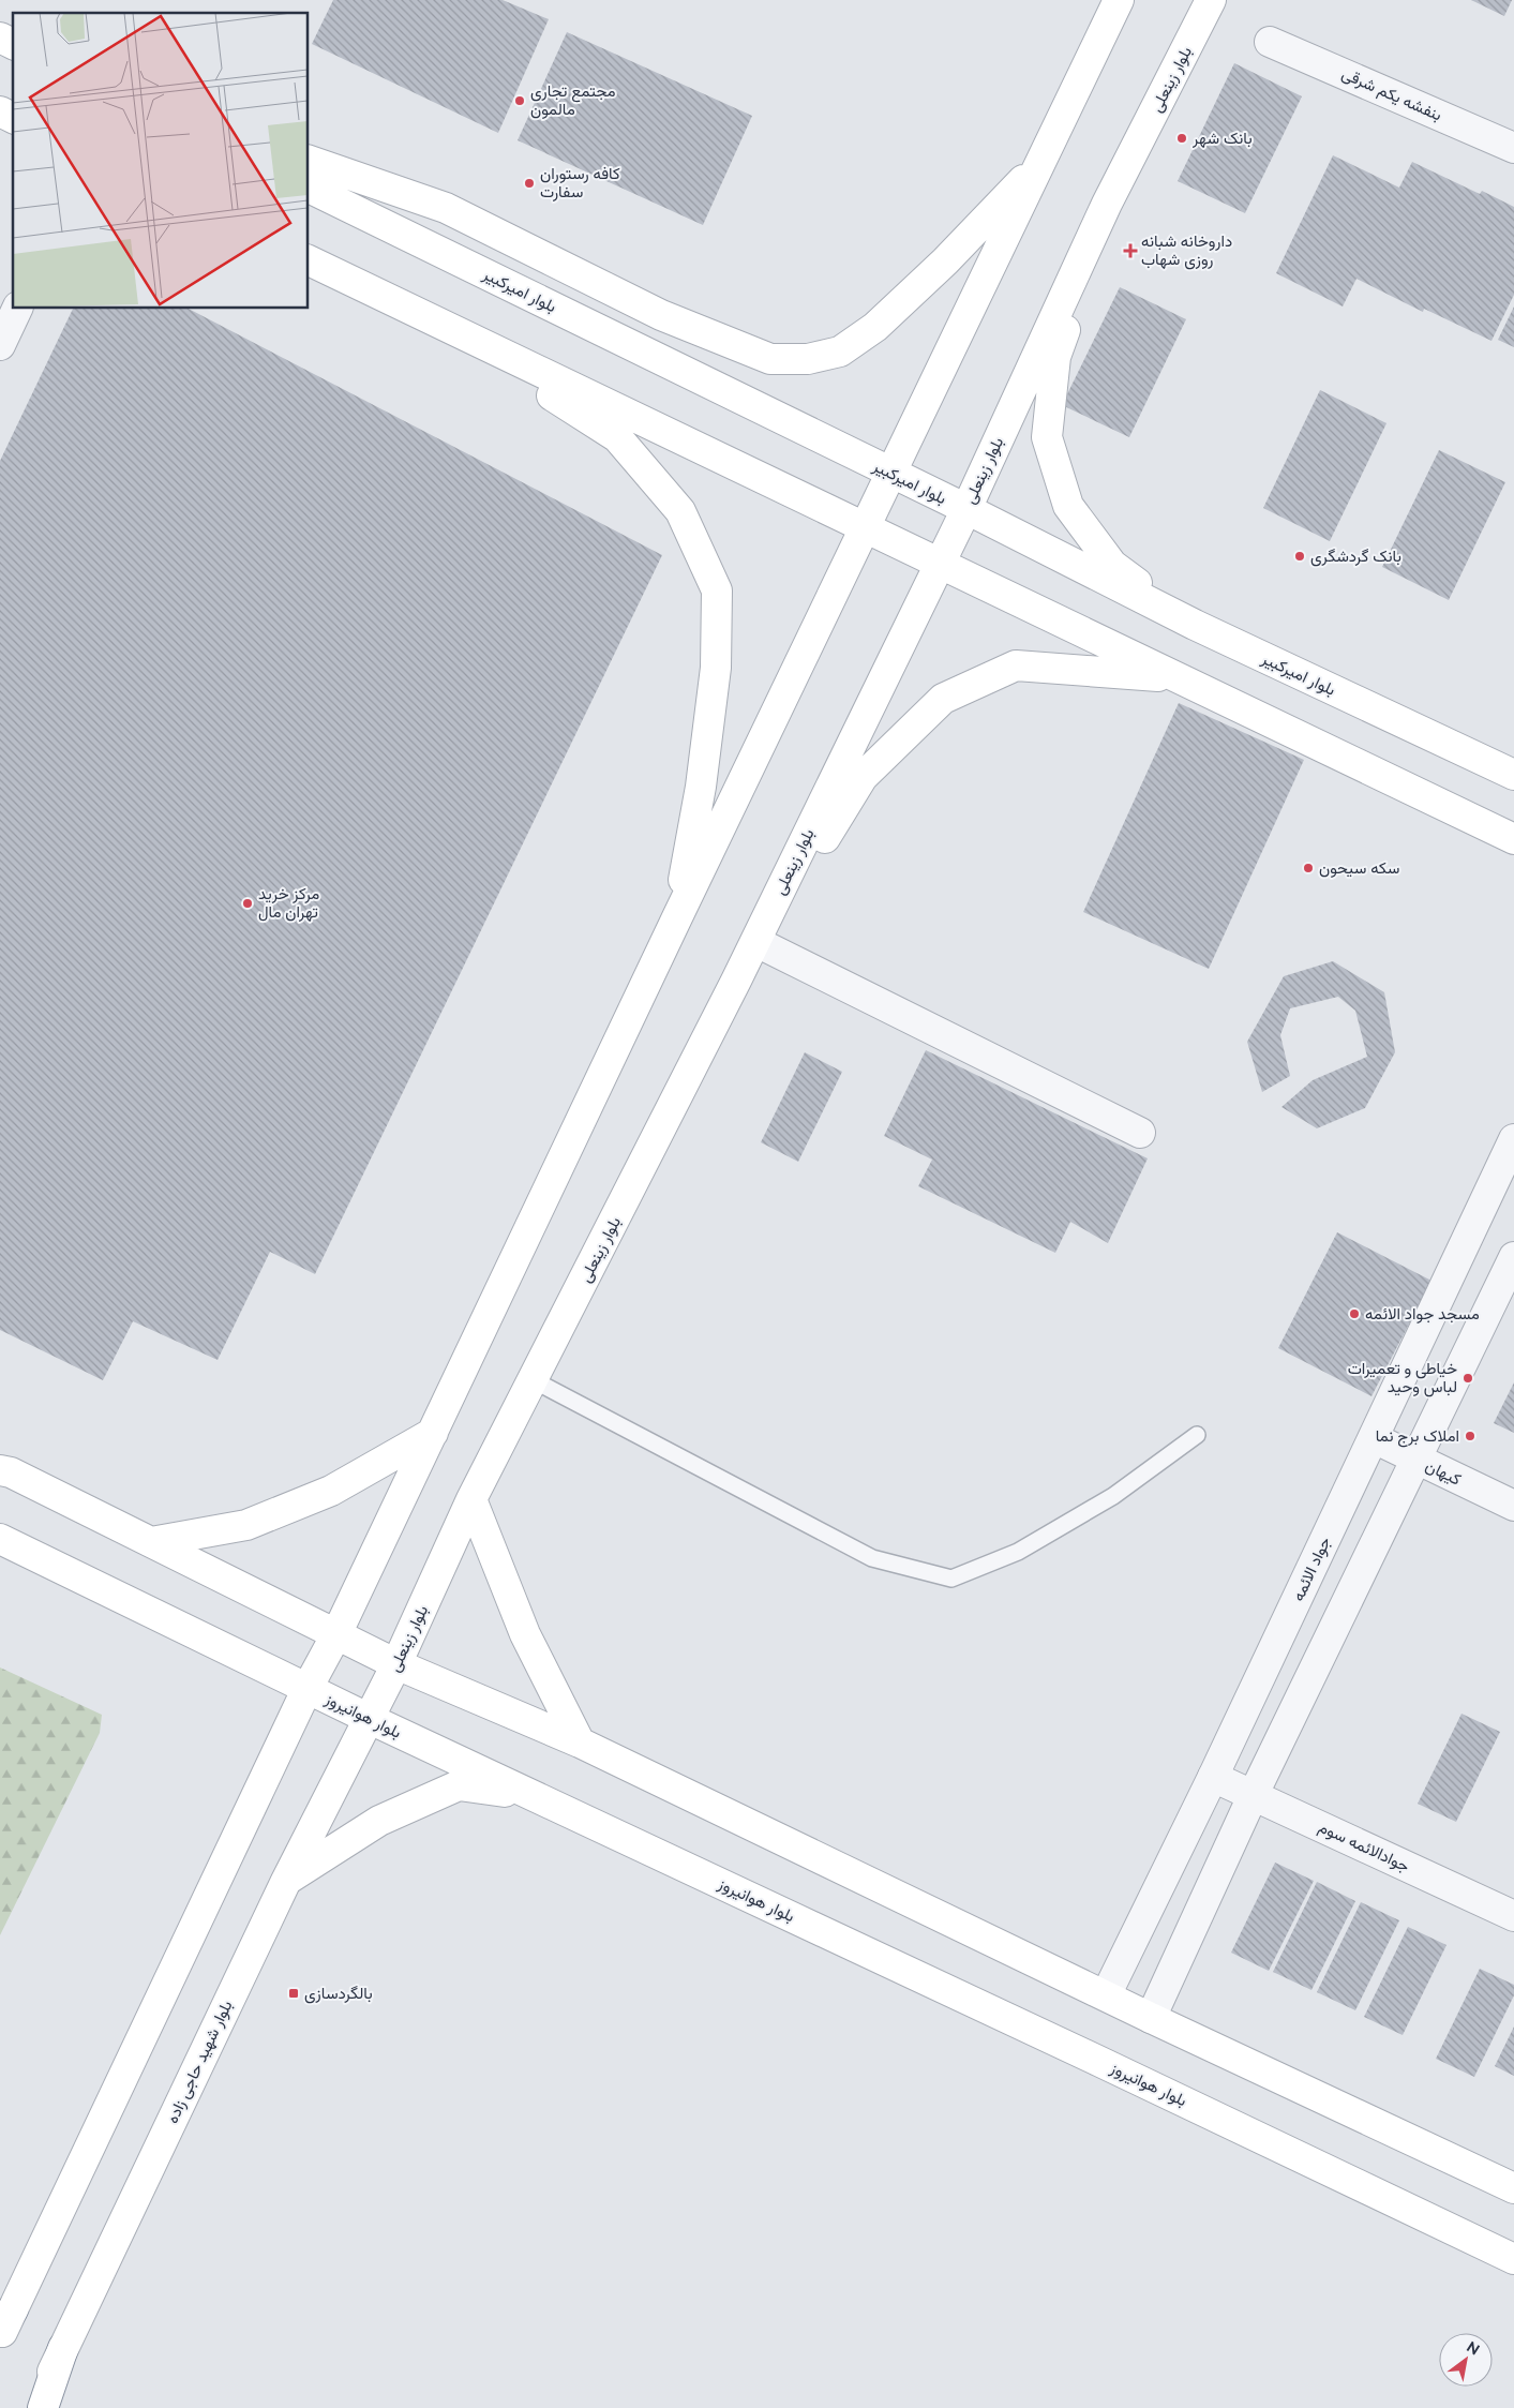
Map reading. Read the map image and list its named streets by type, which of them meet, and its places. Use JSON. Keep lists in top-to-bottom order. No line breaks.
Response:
{"streets":{"main road":["بلوار زینعلی","بلوار امیرکبیر","بلوار هوانیروز","بلوار شهید حاجی زاده"],"street":["بنفشه یکم شرقی","کیهان","جواد الائمه","جوادالائمه سوم"]},"crossings":[["بلوار زینعلی","بلوار امیرکبیر"],["بلوار زینعلی","بلوار هوانیروز"],["بلوار زینعلی","بلوار شهید حاجی زاده"],["کیهان","جواد الائمه"],["جواد الائمه","جوادالائمه سوم"],["بلوار هوانیروز","بلوار شهید حاجی زاده"]],"places":{"other":["مجتمع تجاری مالمون","بانک شهر","کافه رستوران سفارت","بانک گردشگری","سکه سیحون","مرکز خرید تهران مال","مسجد جواد الائمه","خیاطی و تعمیرات لباس وحید","املاک برج نما"],"health":["داروخانه شبانه روزی شهاب"],"transit":["بالگردسازی"]},"north":"top right"}
